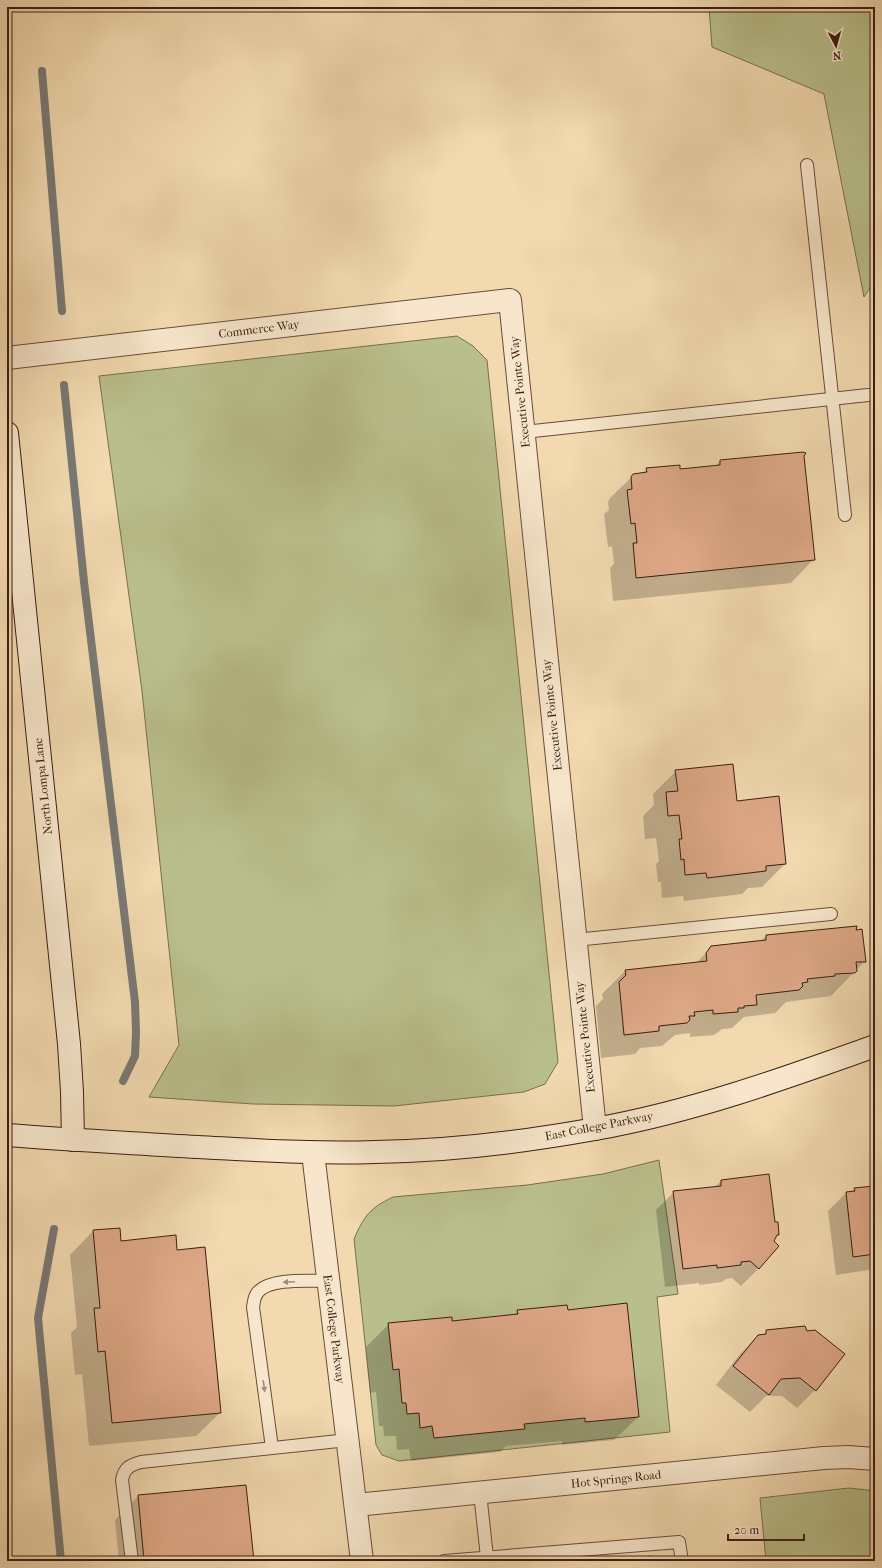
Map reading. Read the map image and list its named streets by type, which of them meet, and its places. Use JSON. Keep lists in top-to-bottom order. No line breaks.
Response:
{"streets":{"street":["Commerce Way","Executive Pointe Way","North Lompa Lane","East College Parkway","Hot Springs Road"]},"crossings":[["Commerce Way","Executive Pointe Way"],["Executive Pointe Way","East College Parkway"],["North Lompa Lane","East College Parkway"],["East College Parkway","Hot Springs Road"]],"scale_bar":"20 m","north":"bottom"}
